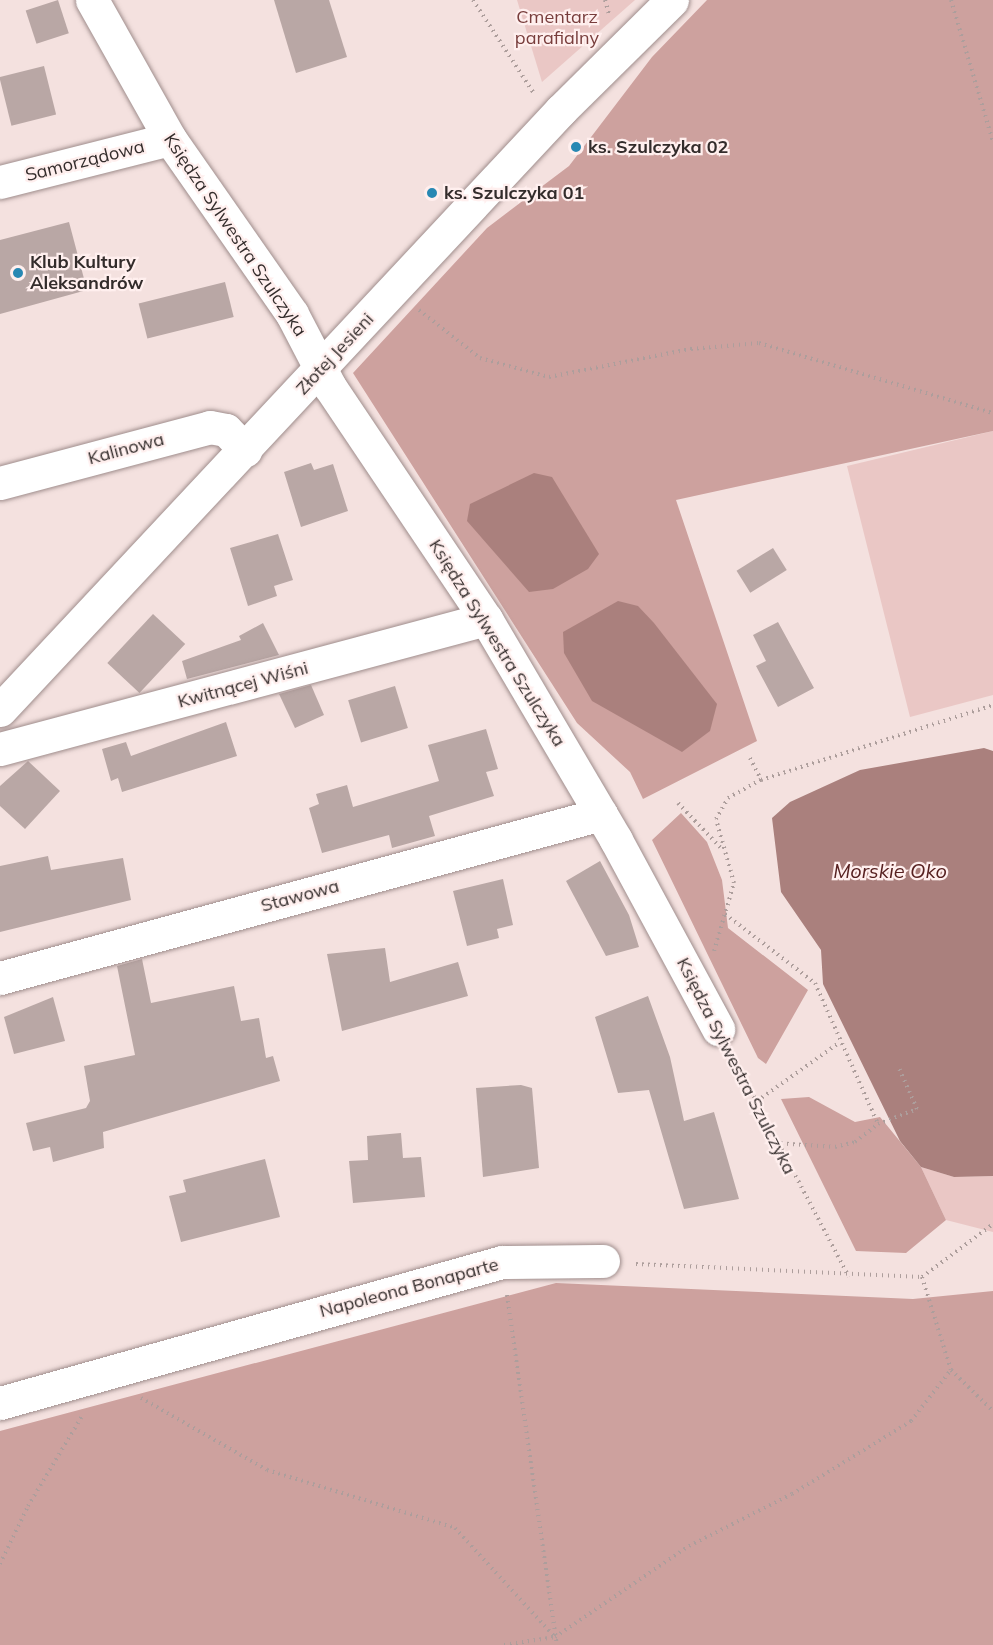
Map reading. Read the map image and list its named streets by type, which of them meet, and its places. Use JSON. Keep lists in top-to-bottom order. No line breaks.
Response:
{"streets":{"street":["Samorządowa","Księdza Sylwestra Szulczyka","Złotej Jesieni","Kalinowa","Kwitnącej Wiśni","Stawowa","Napoleona Bonaparte"]},"crossings":[["Samorządowa","Księdza Sylwestra Szulczyka"],["Księdza Sylwestra Szulczyka","Złotej Jesieni"],["Księdza Sylwestra Szulczyka","Kwitnącej Wiśni"],["Księdza Sylwestra Szulczyka","Stawowa"],["Złotej Jesieni","Kalinowa"]],"water":["Morskie Oko"],"parks":["Cmentarz parafialny"],"places":["ks. Szulczyka 02","ks. Szulczyka 01","Klub Kultury Aleksandrów"]}
